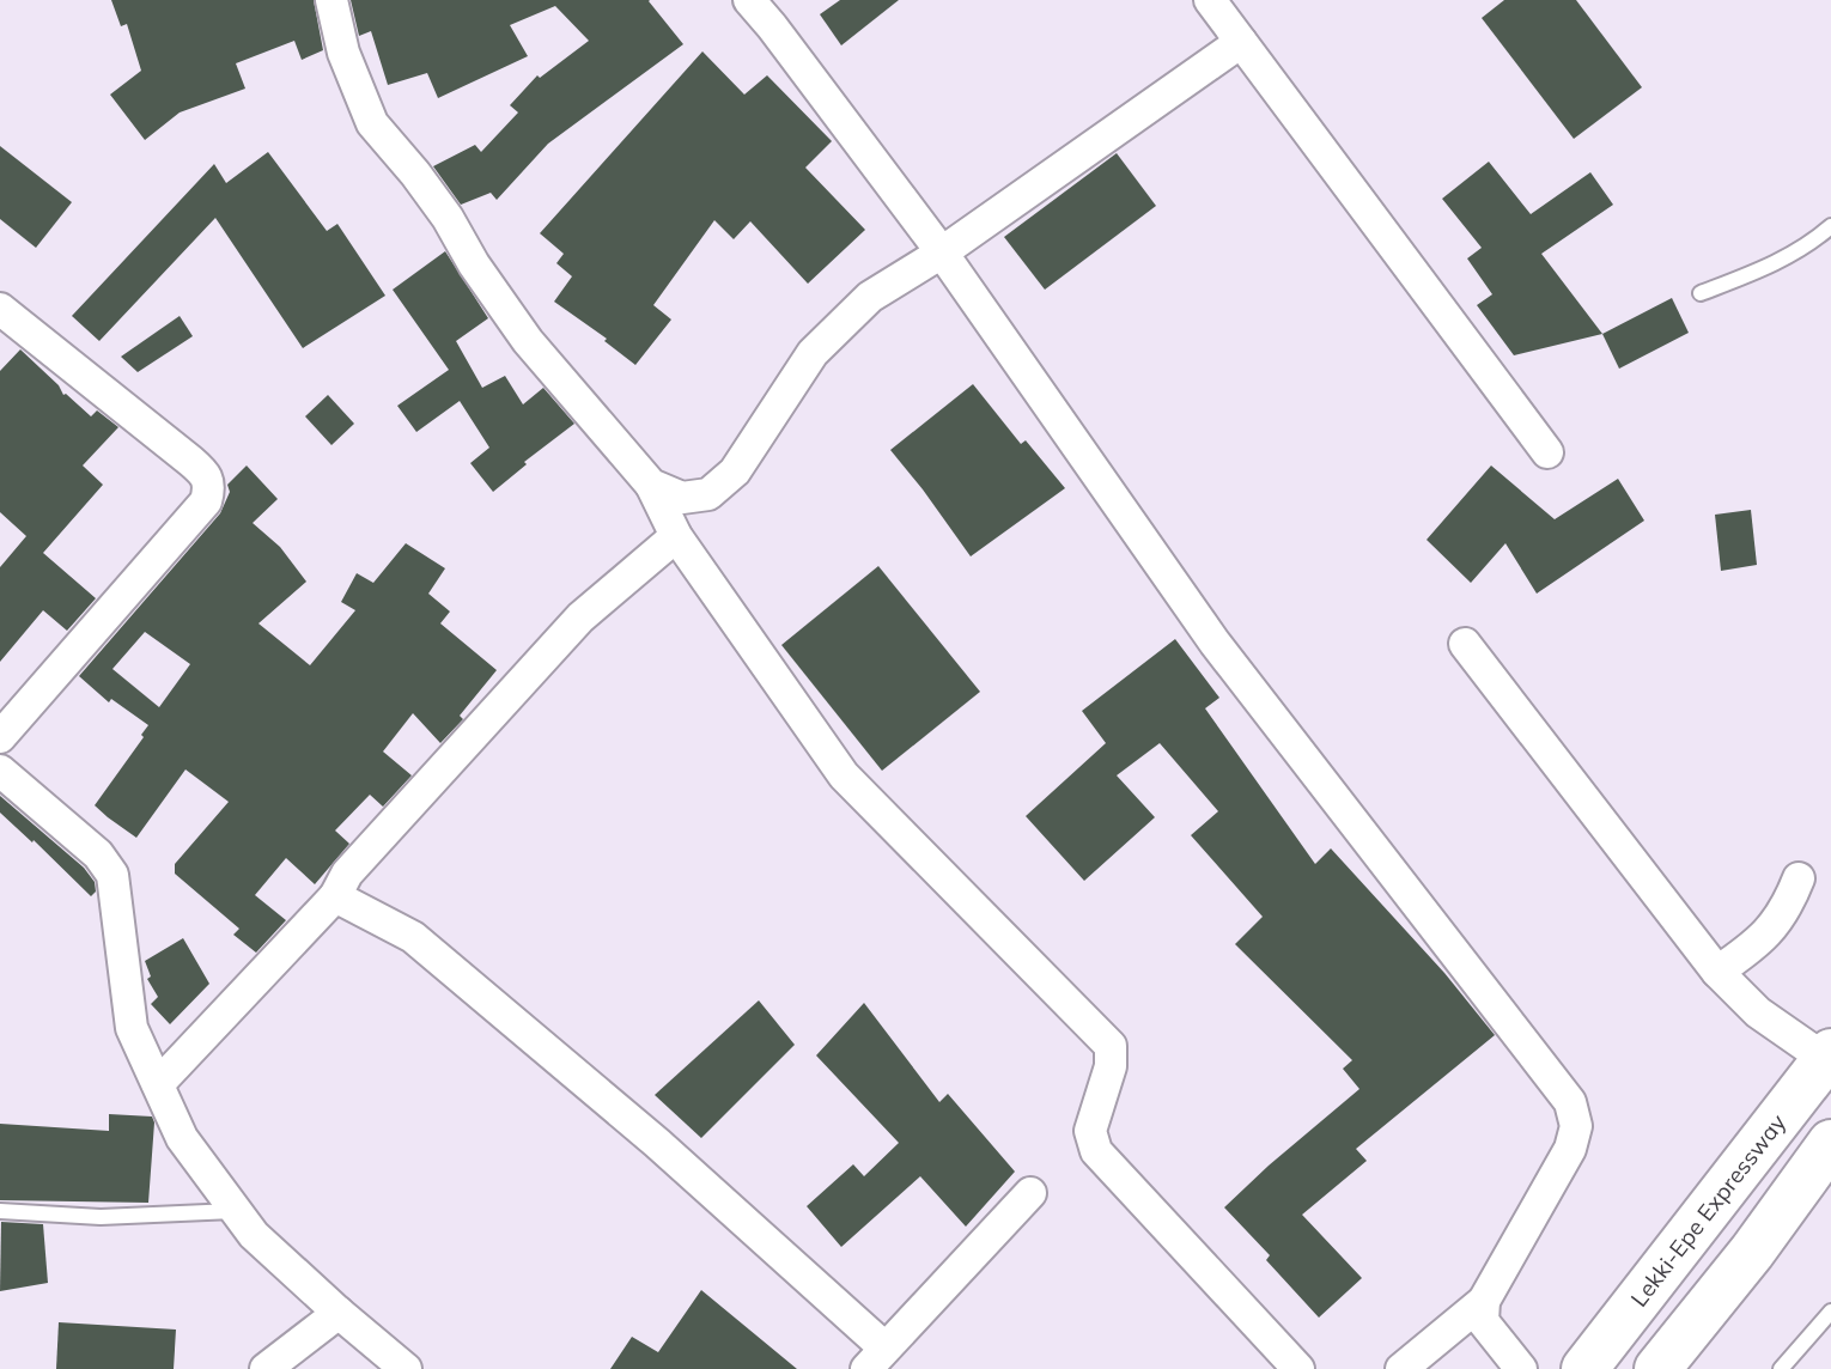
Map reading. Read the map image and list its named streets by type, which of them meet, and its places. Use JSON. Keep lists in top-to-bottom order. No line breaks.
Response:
{"streets":{"highway":["Lekki-Epe Expressway"]}}
